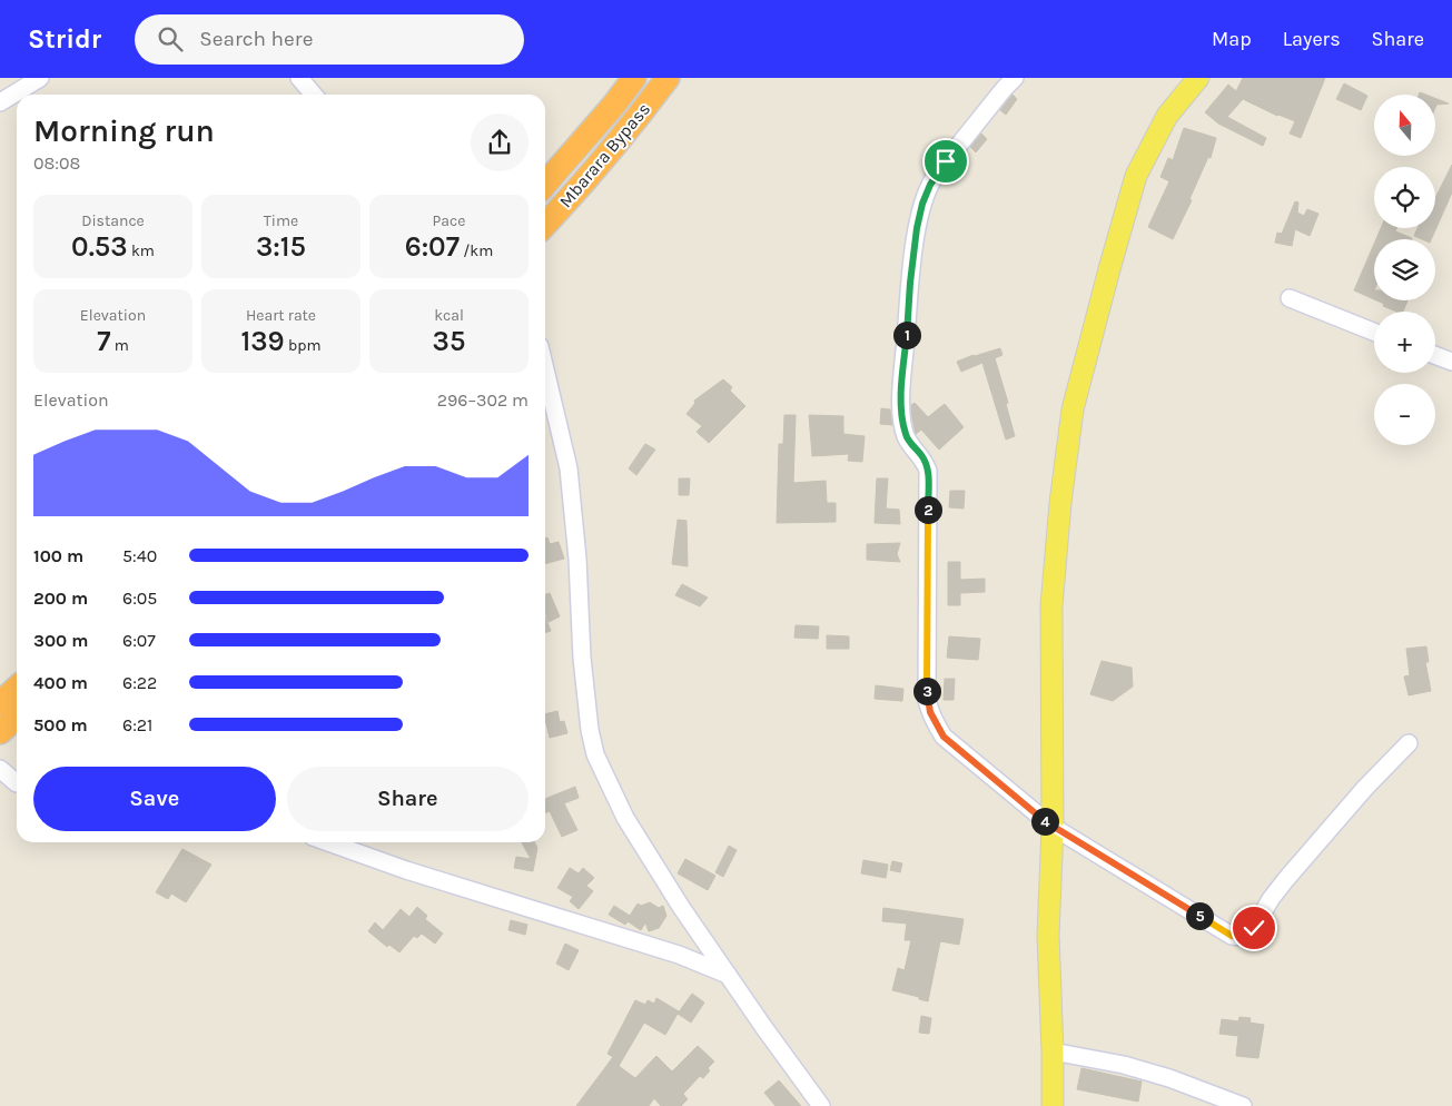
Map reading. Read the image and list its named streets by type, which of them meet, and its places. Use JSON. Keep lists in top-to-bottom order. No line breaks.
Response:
{"streets":{"highway":["Mbarara Bypass"]},"north":"top","page":{"header":"Stridr","search":"Search here","nav":["Map","Layers","Share"],"map_buttons":["+","−"],"heading":["Morning run","08:08"],"stats":[["Distance","0.53 km"],["Time","3:15"],["Pace","6:07 /km"],["Elevation","7 m"],["Heart rate","139 bpm"],["kcal","35"]],"pins":["1","2","3","4","5"],"chart":["Elevation","296–302 m"],"list":[{"name":"100 m","note":"5:40"},{"name":"200 m","note":"6:05"},{"name":"300 m","note":"6:07"},{"name":"400 m","note":"6:22"},{"name":"500 m","note":"6:21"}],"buttons":["Save","Share"]}}
